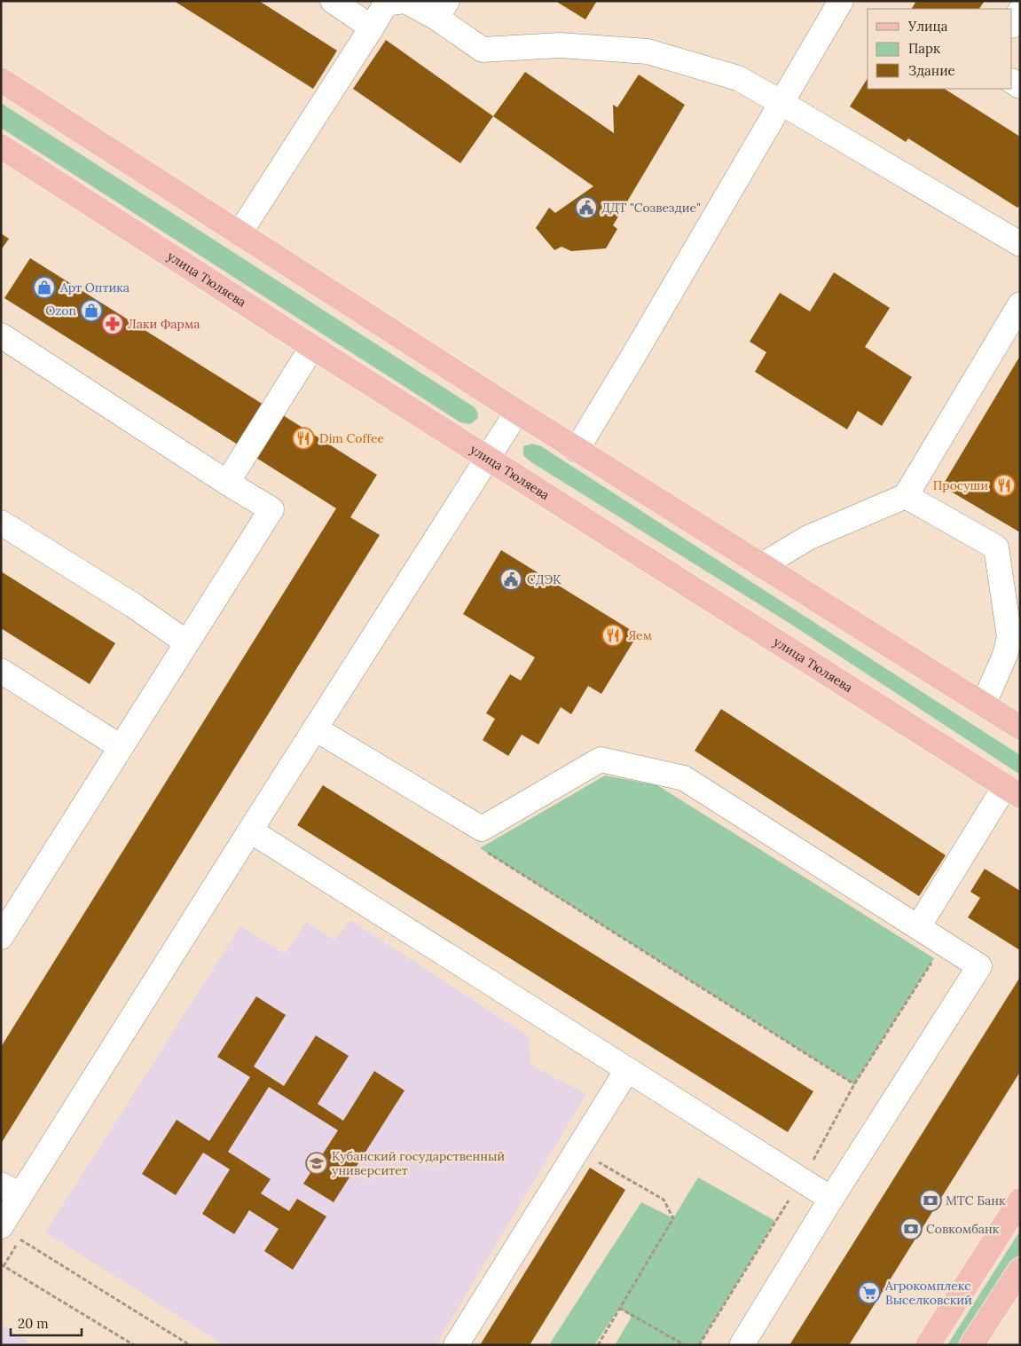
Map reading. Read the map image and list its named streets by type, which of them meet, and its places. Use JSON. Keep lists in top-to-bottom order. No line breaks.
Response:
{"streets":{"main road":["улица Тюляева"]},"places":{"public building":["ДДТ \"Созвездие\"","СДЭК"],"shop":["Арт Оптика","Ozon"],"pharmacy":["Лаки Фарма"],"restaurant":["Dim Coffee","Просуши","Яем"],"school or university":["Кубанский государственный университет"],"bank":["МТС Банк","Совкомбанк"],"supermarket":["Агрокомплекс Выселковский"]},"legend":["Улица","Парк","Здание"],"scale_bar":"20 m"}
